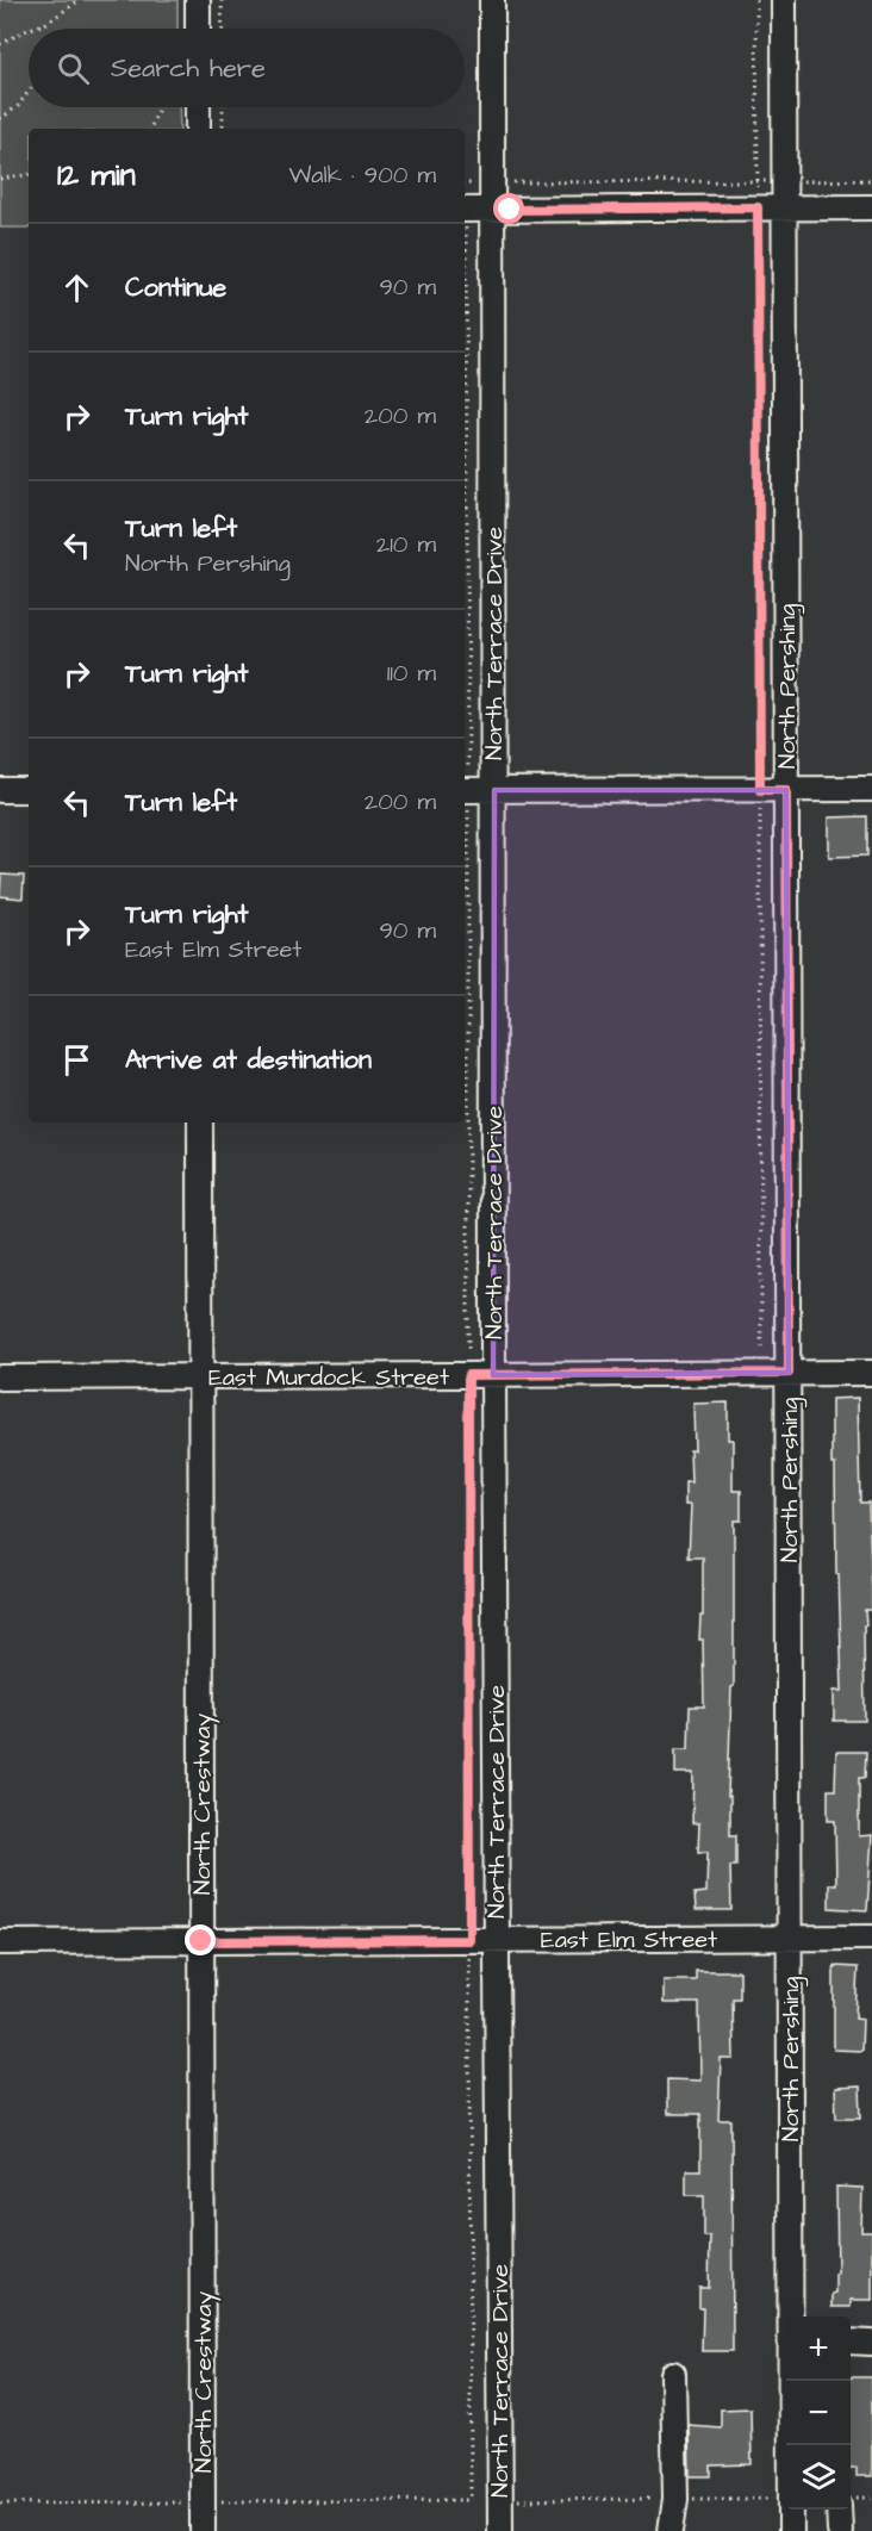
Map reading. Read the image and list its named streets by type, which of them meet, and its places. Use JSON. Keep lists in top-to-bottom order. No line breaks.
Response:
{"streets":{"street":["North Terrace Drive","North Pershing","East Murdock Street","North Crestway","East Elm Street"]},"crossings":[["North Terrace Drive","East Murdock Street"],["North Terrace Drive","East Elm Street"],["North Pershing","East Murdock Street"],["North Pershing","East Elm Street"],["East Murdock Street","North Crestway"],["North Crestway","East Elm Street"]],"page":{"search":"Search here","heading":["12 min","Walk · 900 m"],"list":[["Continue","90 m"],["Turn right","200 m"],["Turn left","North Pershing","210 m"],["Turn right","110 m"],["Turn left","200 m"],["Turn right","East Elm Street","90 m"],"Arrive at destination"],"map_buttons":["+","−"]}}
